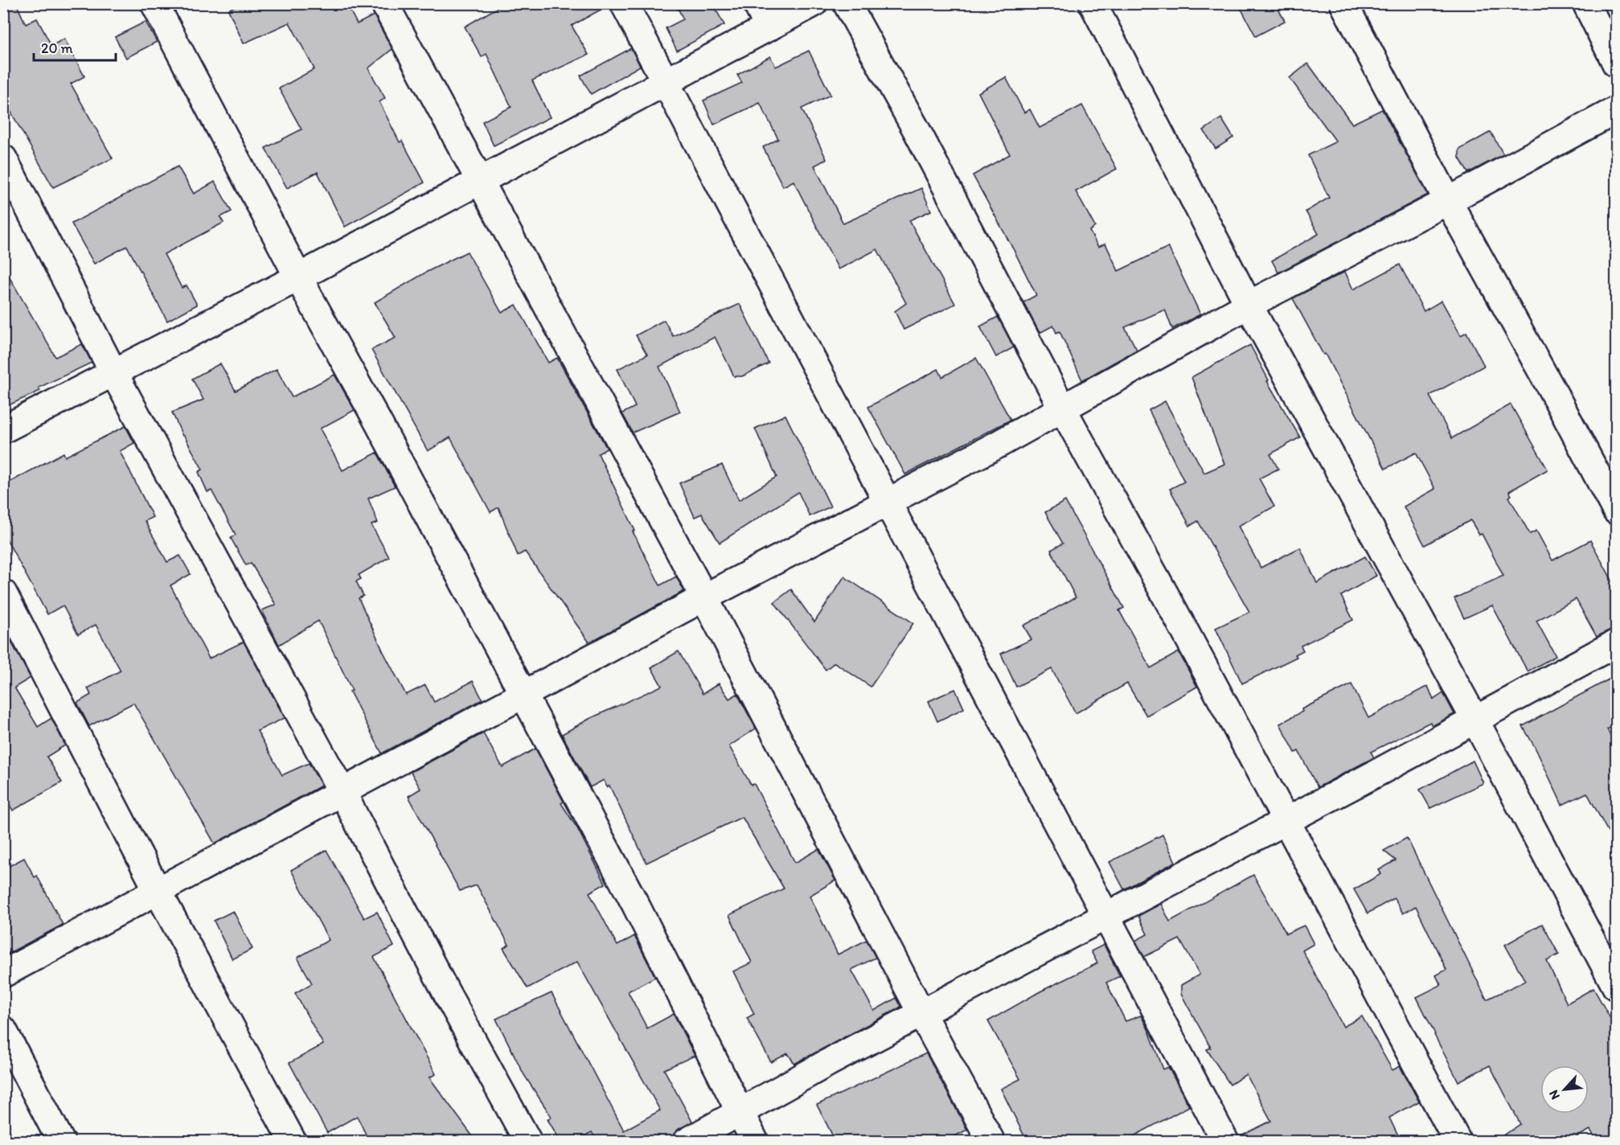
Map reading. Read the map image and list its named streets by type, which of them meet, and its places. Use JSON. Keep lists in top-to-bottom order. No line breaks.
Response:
{"scale_bar":"20 m","north":"bottom left"}
